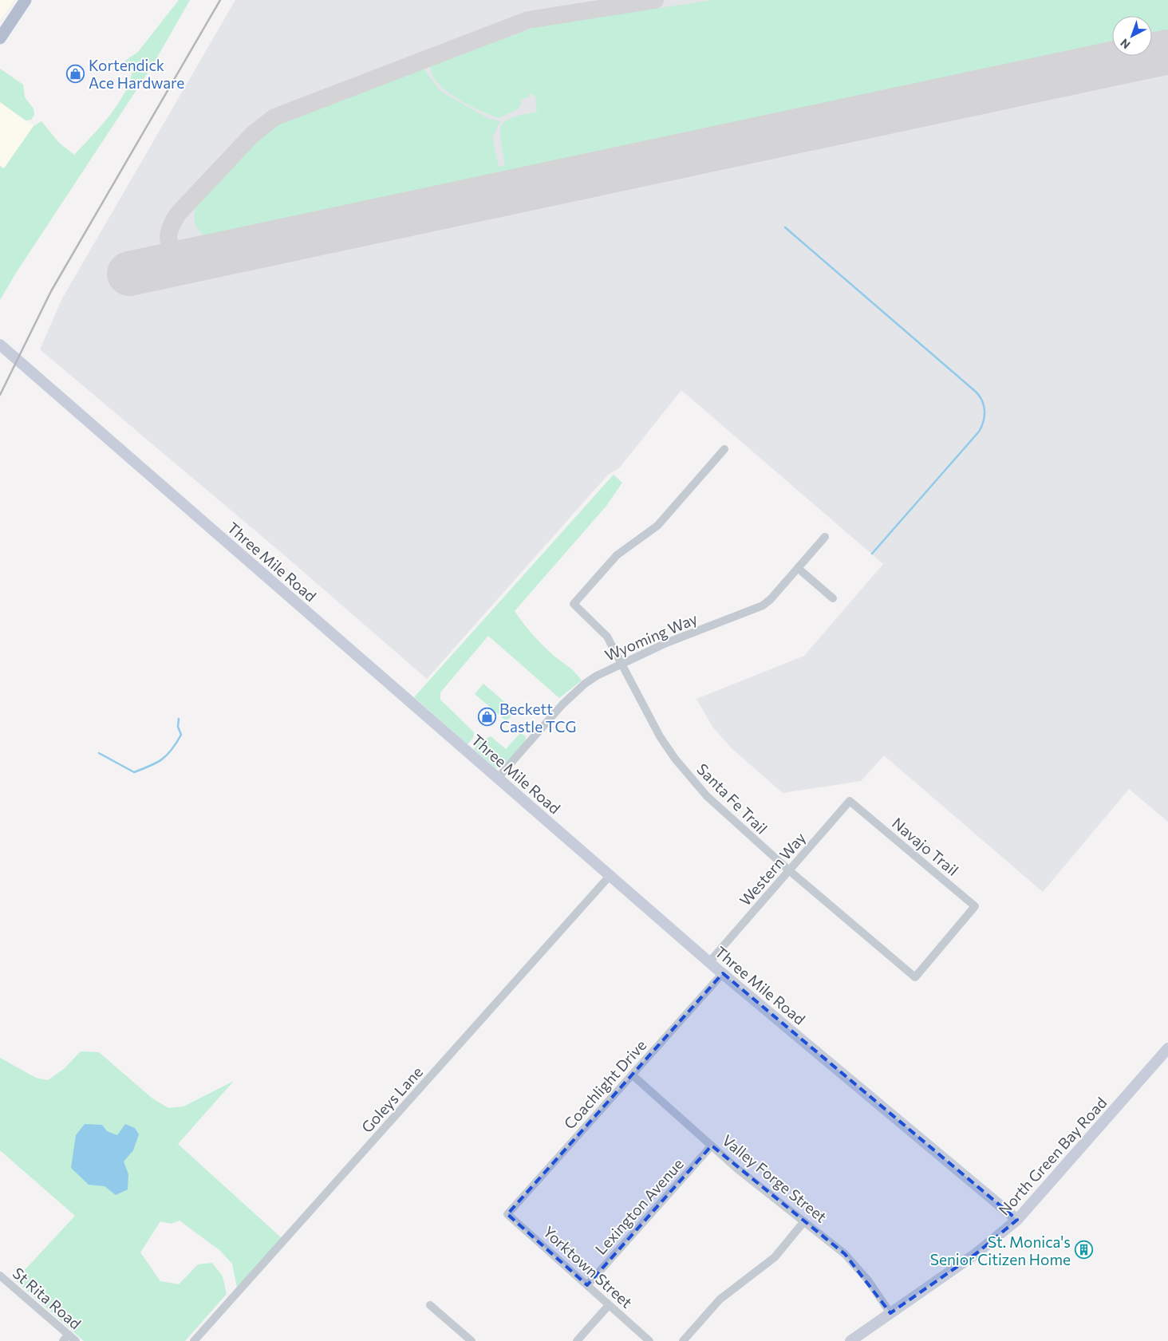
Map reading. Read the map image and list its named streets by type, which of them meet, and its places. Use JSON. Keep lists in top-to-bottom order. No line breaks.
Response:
{"streets":{"street":["Three Mile Road","Wyoming Way","Santa Fe Trail","Navajo Trail","Western Way","Coachlight Drive","Goleys Lane","North Green Bay Road","Valley Forge Street","Lexington Avenue","Yorktown Street","St Rita Road"]},"crossings":[["Three Mile Road","Wyoming Way"],["Three Mile Road","Western Way"],["Three Mile Road","Coachlight Drive"],["Three Mile Road","Goleys Lane"],["Three Mile Road","North Green Bay Road"],["Wyoming Way","Santa Fe Trail"],["Santa Fe Trail","Navajo Trail"],["Santa Fe Trail","Western Way"],["Navajo Trail","Western Way"],["Coachlight Drive","Valley Forge Street"],["Coachlight Drive","Yorktown Street"],["North Green Bay Road","Valley Forge Street"],["Valley Forge Street","Lexington Avenue"],["Lexington Avenue","Yorktown Street"]],"places":{"shop":["Kortendick Ace Hardware","Beckett Castle TCG"],"building":["St. Monica's Senior Citizen Home"]},"north":"bottom left"}
